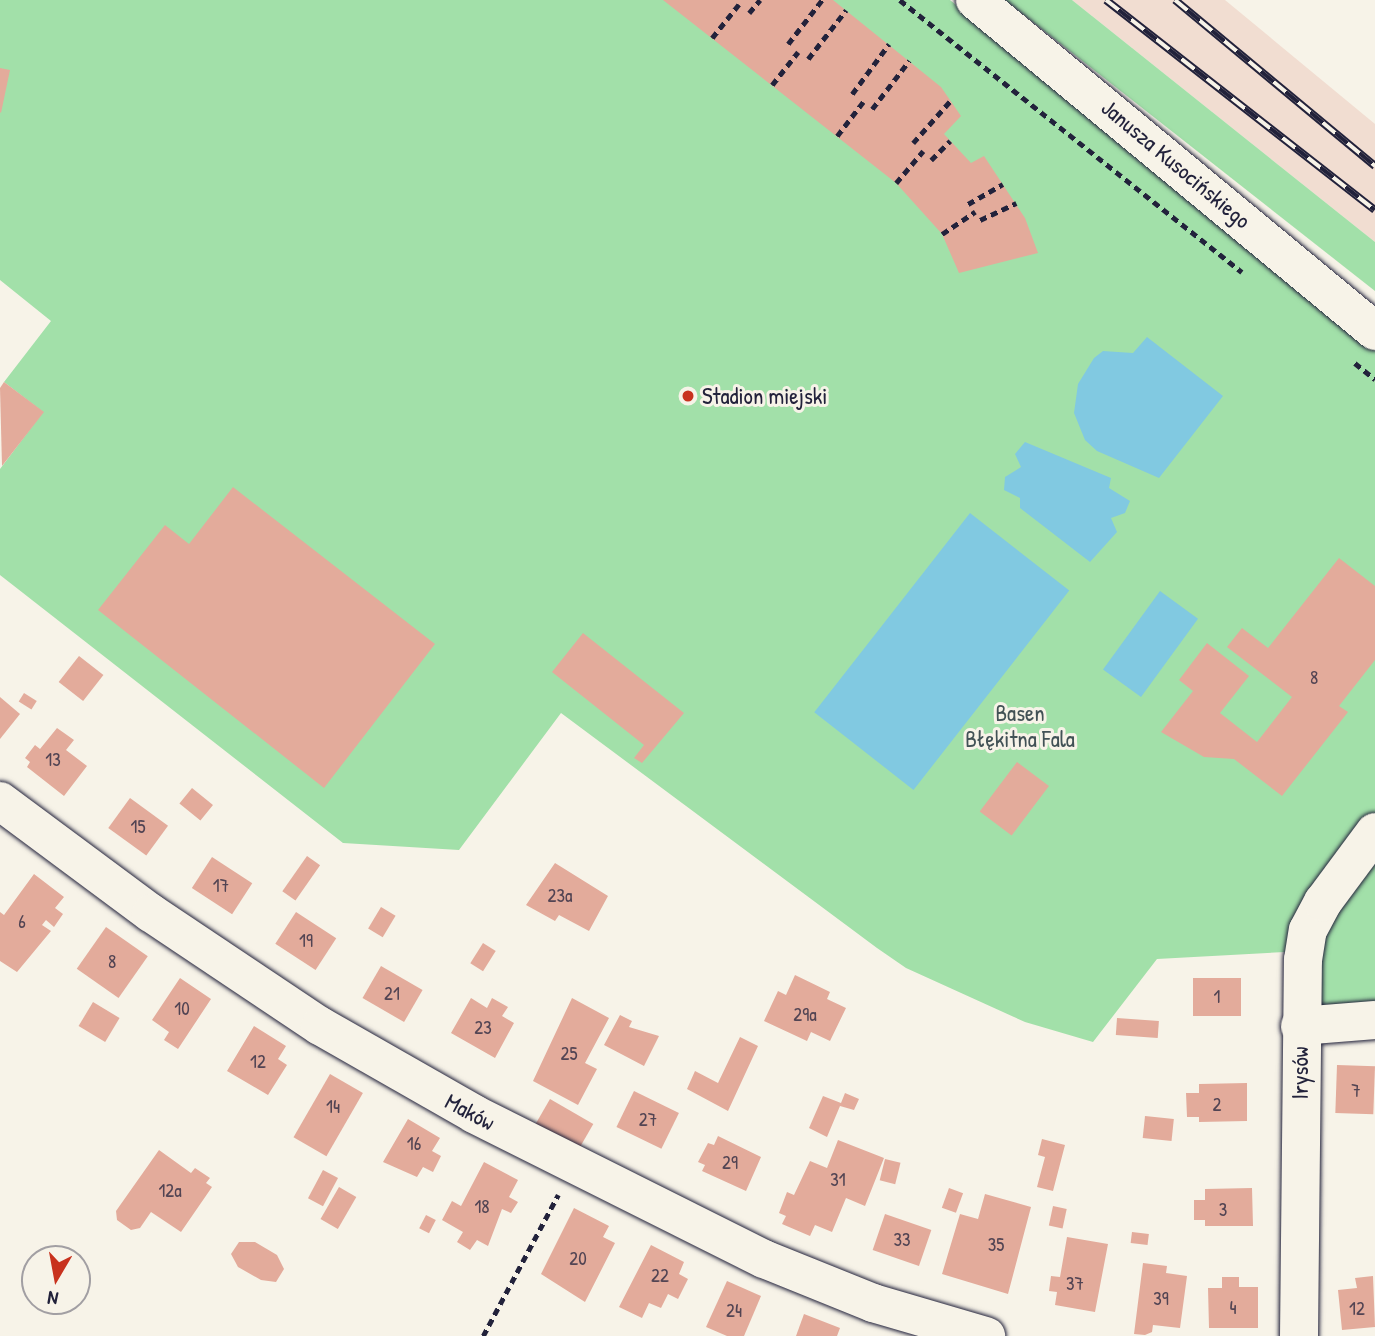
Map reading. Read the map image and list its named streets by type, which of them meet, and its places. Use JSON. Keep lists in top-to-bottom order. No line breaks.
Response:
{"streets":{"street":["Janusza Kusocińskiego","Irysów","Maków"]},"parks":["Basen Błękitna Fala"],"places":["Stadion miejski"],"house_numbers":["8","13","15","17","23a","6","19","8","21","1","10","29a","23","25","12","7","2","14","27","16","29","31","12a","18","3","33","35","20","22","37","39","4","12","24"],"north":"bottom"}
